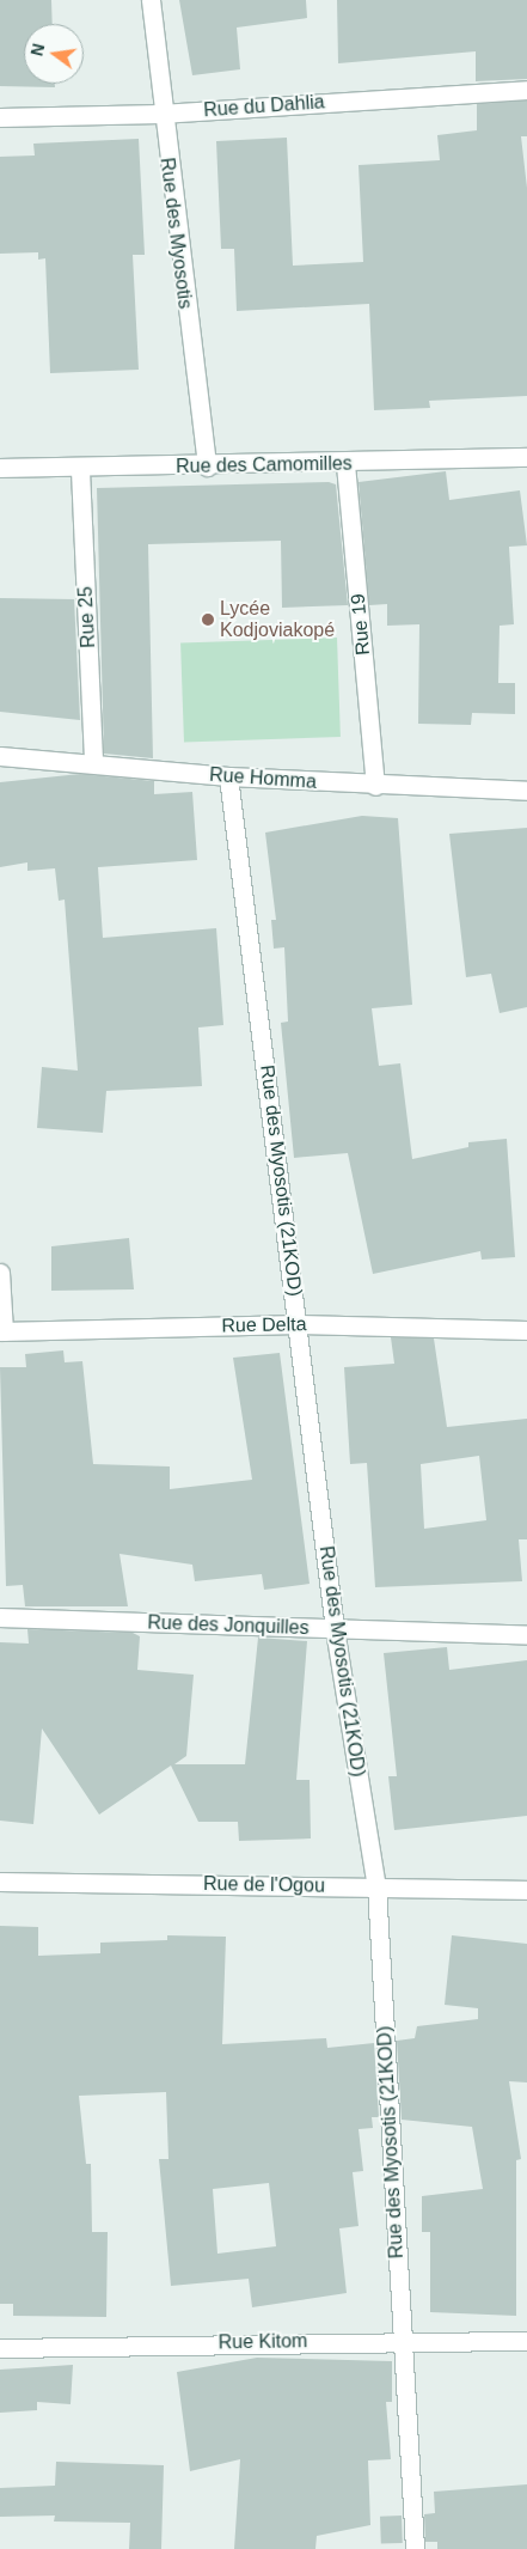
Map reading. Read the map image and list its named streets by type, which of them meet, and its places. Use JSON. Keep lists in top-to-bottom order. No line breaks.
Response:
{"streets":{"street":["Rue du Dahlia","Rue des Myosotis","Rue des Camomilles","Rue 25","Rue 19","Rue Homma","Rue des Myosotis (21KOD)","Rue Delta","Rue des Jonquilles","Rue de l'Ogou","Rue Kitom"]},"crossings":[["Rue du Dahlia","Rue des Myosotis"],["Rue des Myosotis","Rue des Camomilles"],["Rue des Camomilles","Rue 25"],["Rue des Camomilles","Rue 19"],["Rue 25","Rue Homma"],["Rue 19","Rue Homma"],["Rue Homma","Rue des Myosotis (21KOD)"],["Rue des Myosotis (21KOD)","Rue Delta"],["Rue des Myosotis (21KOD)","Rue des Jonquilles"],["Rue des Myosotis (21KOD)","Rue de l'Ogou"],["Rue des Myosotis (21KOD)","Rue Kitom"]],"places":["Lycée Kodjoviakopé"],"north":"left"}
